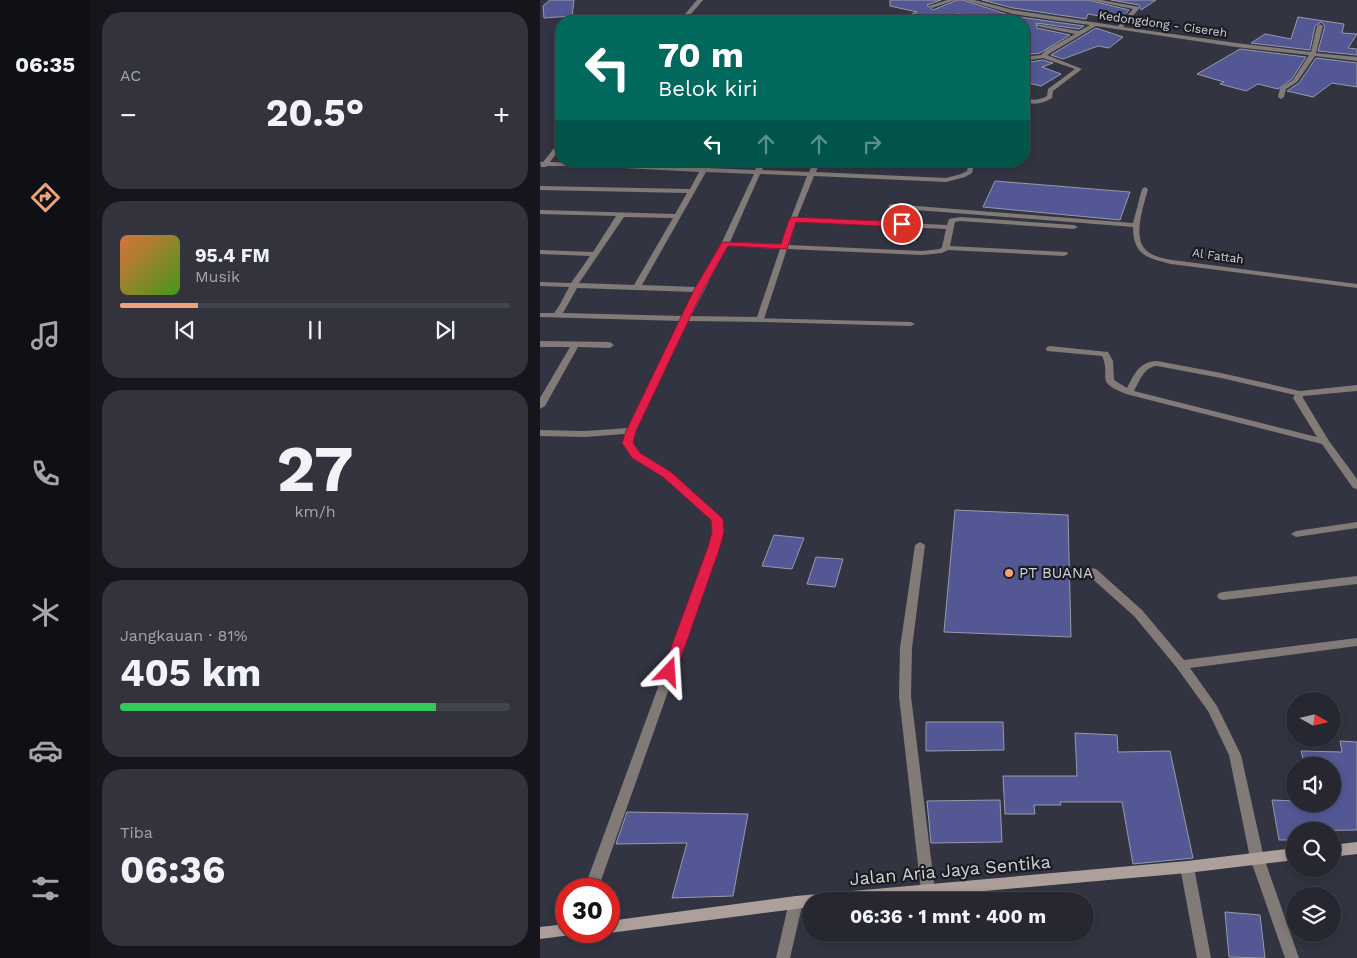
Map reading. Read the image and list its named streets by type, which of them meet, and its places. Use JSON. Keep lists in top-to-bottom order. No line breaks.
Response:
{"streets":{"street":["Kedongdong - Cisereh","Jalan Aria Jaya Sentika"],"lane":["Al Fattah"]},"places":["PT BUANA"],"north":"right","page":{"tabs":"06:35","tile":["AC",["27","km/h"],["Jangkauan · 81%","405 km"],["Tiba","06:36"]],"turn":["70 m","Belok kiri"],"heat":["−","20.5°","+"],"song":["95.4 FM","Musik"],"limit":"30","trip":"06:36 · 1 mnt · 400 m"}}
